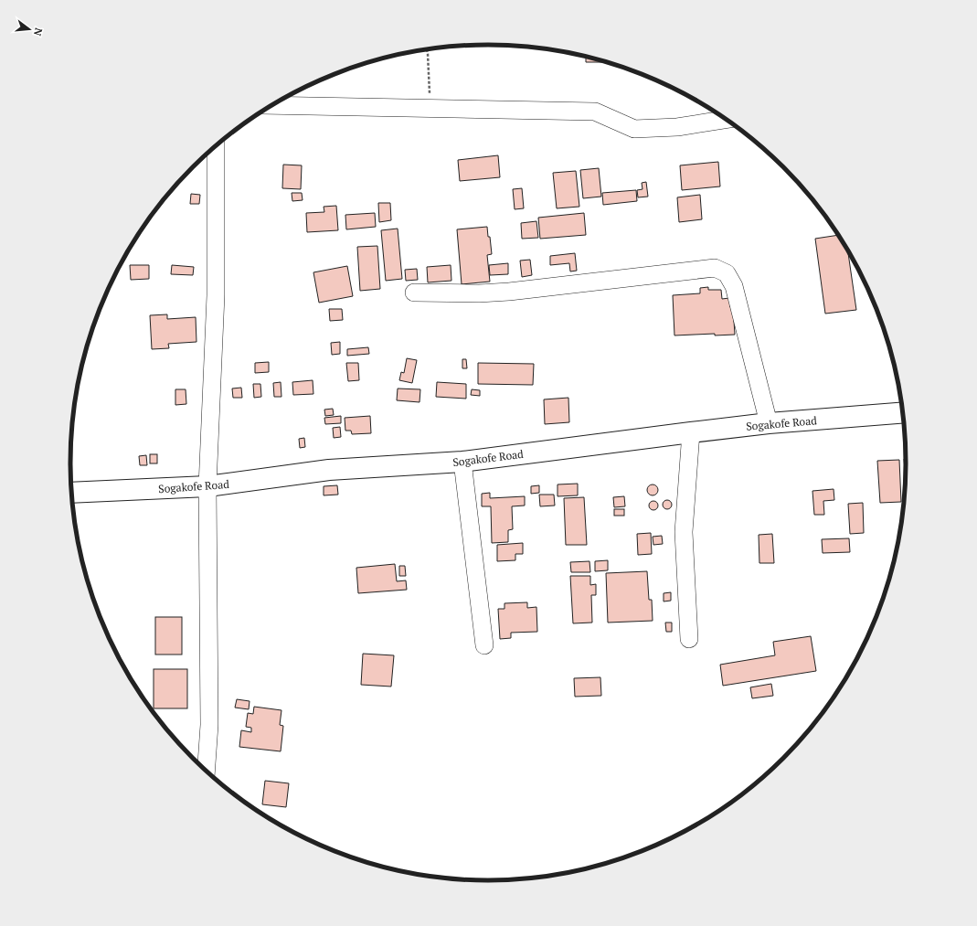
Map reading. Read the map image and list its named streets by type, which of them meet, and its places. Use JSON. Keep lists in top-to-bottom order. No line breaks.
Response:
{"streets":{"main road":["Sogakofe Road"]},"north":"right"}
